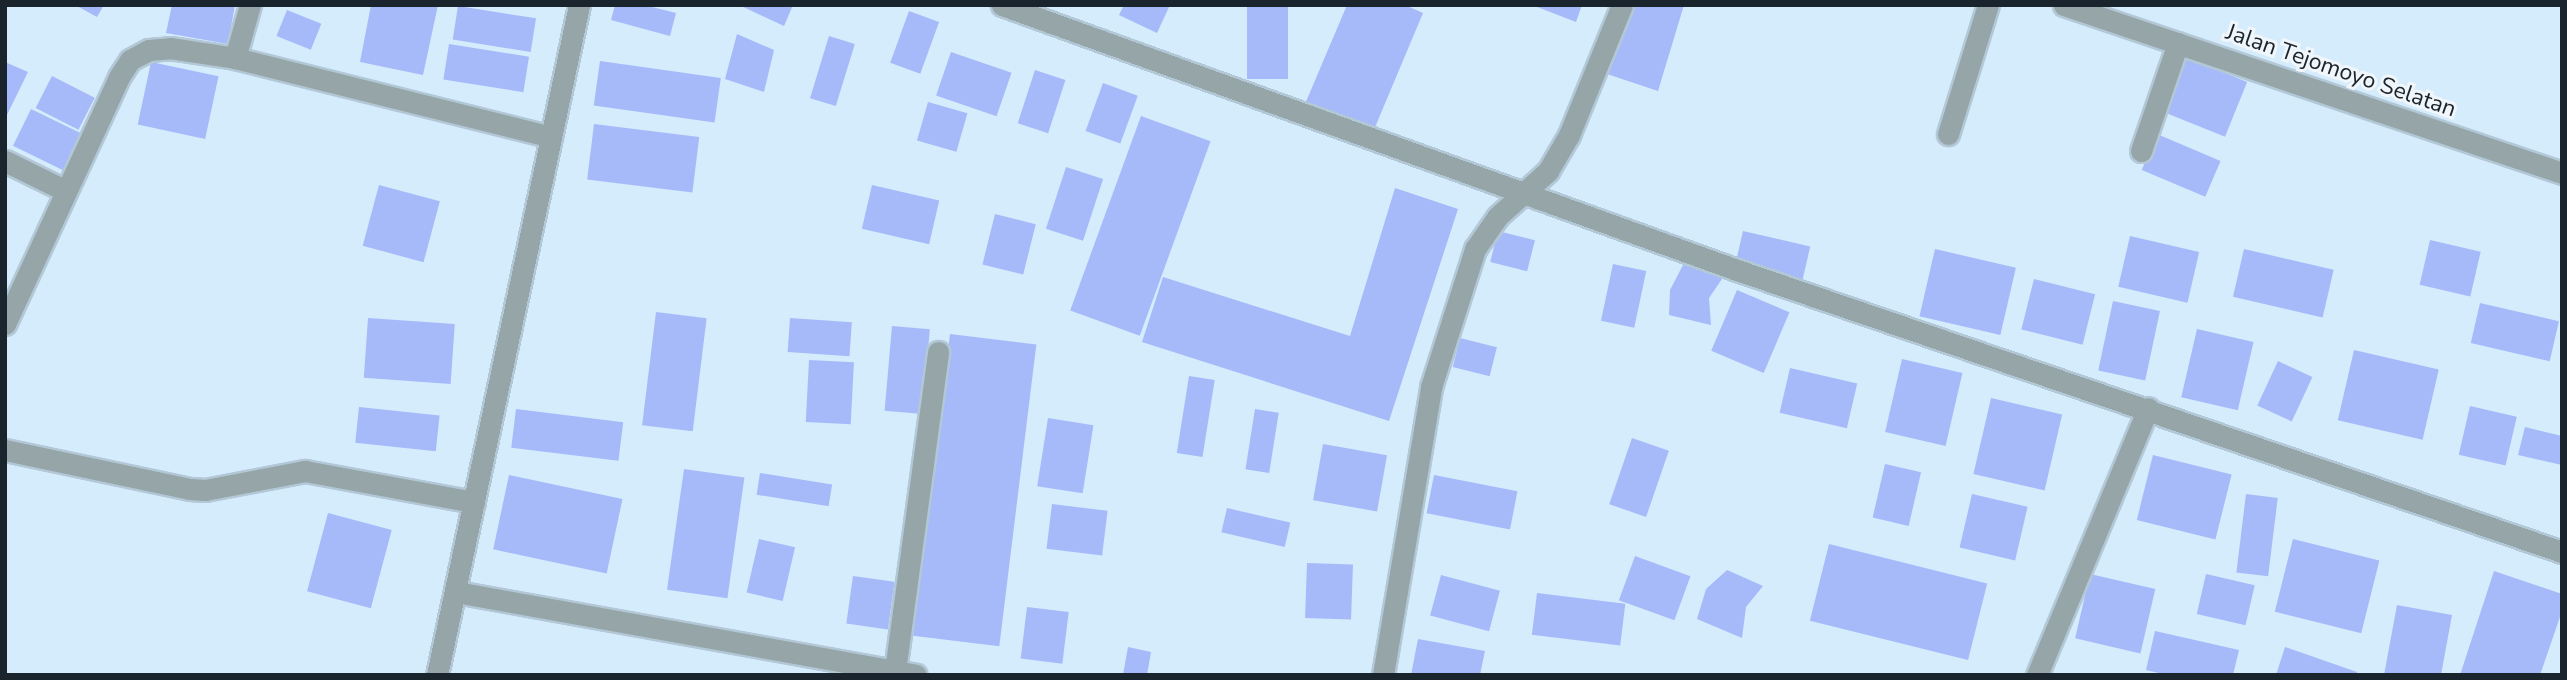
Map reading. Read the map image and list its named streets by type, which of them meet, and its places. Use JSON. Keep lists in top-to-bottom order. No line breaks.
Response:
{"streets":{"street":["Jalan Tejomoyo Selatan"]}}
